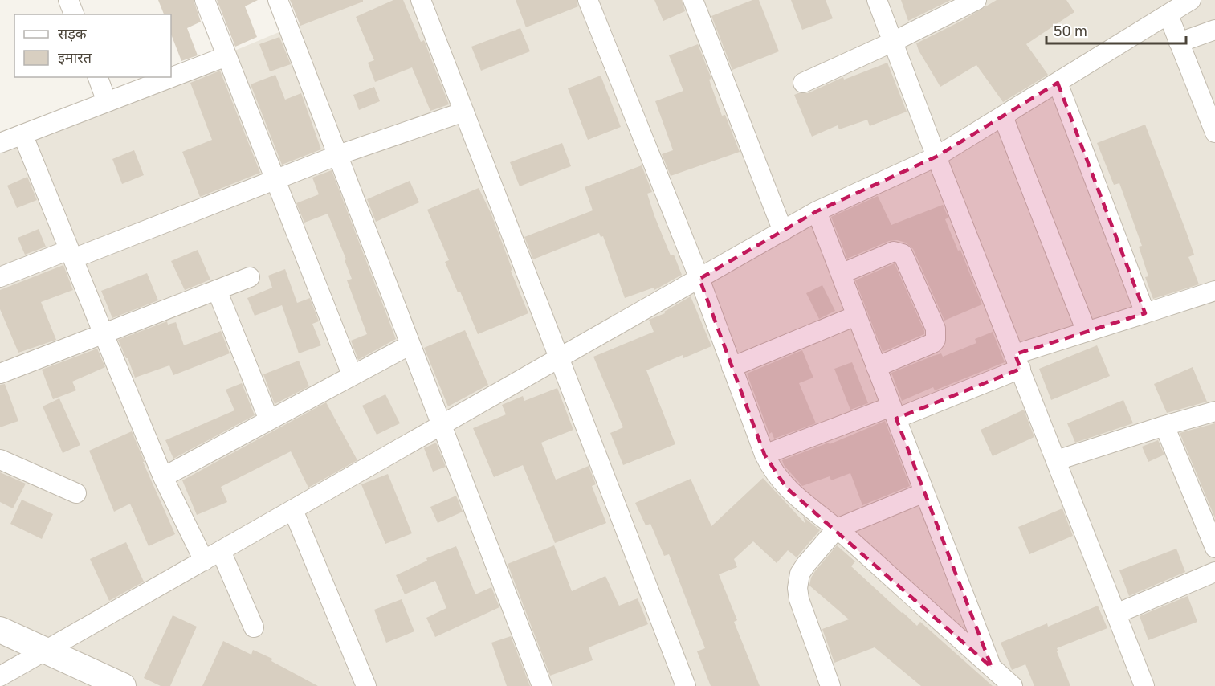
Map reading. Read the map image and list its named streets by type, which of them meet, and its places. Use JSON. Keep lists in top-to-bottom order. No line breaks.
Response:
{"legend":["सड़क","इमारत"],"scale_bar":"50 m"}
